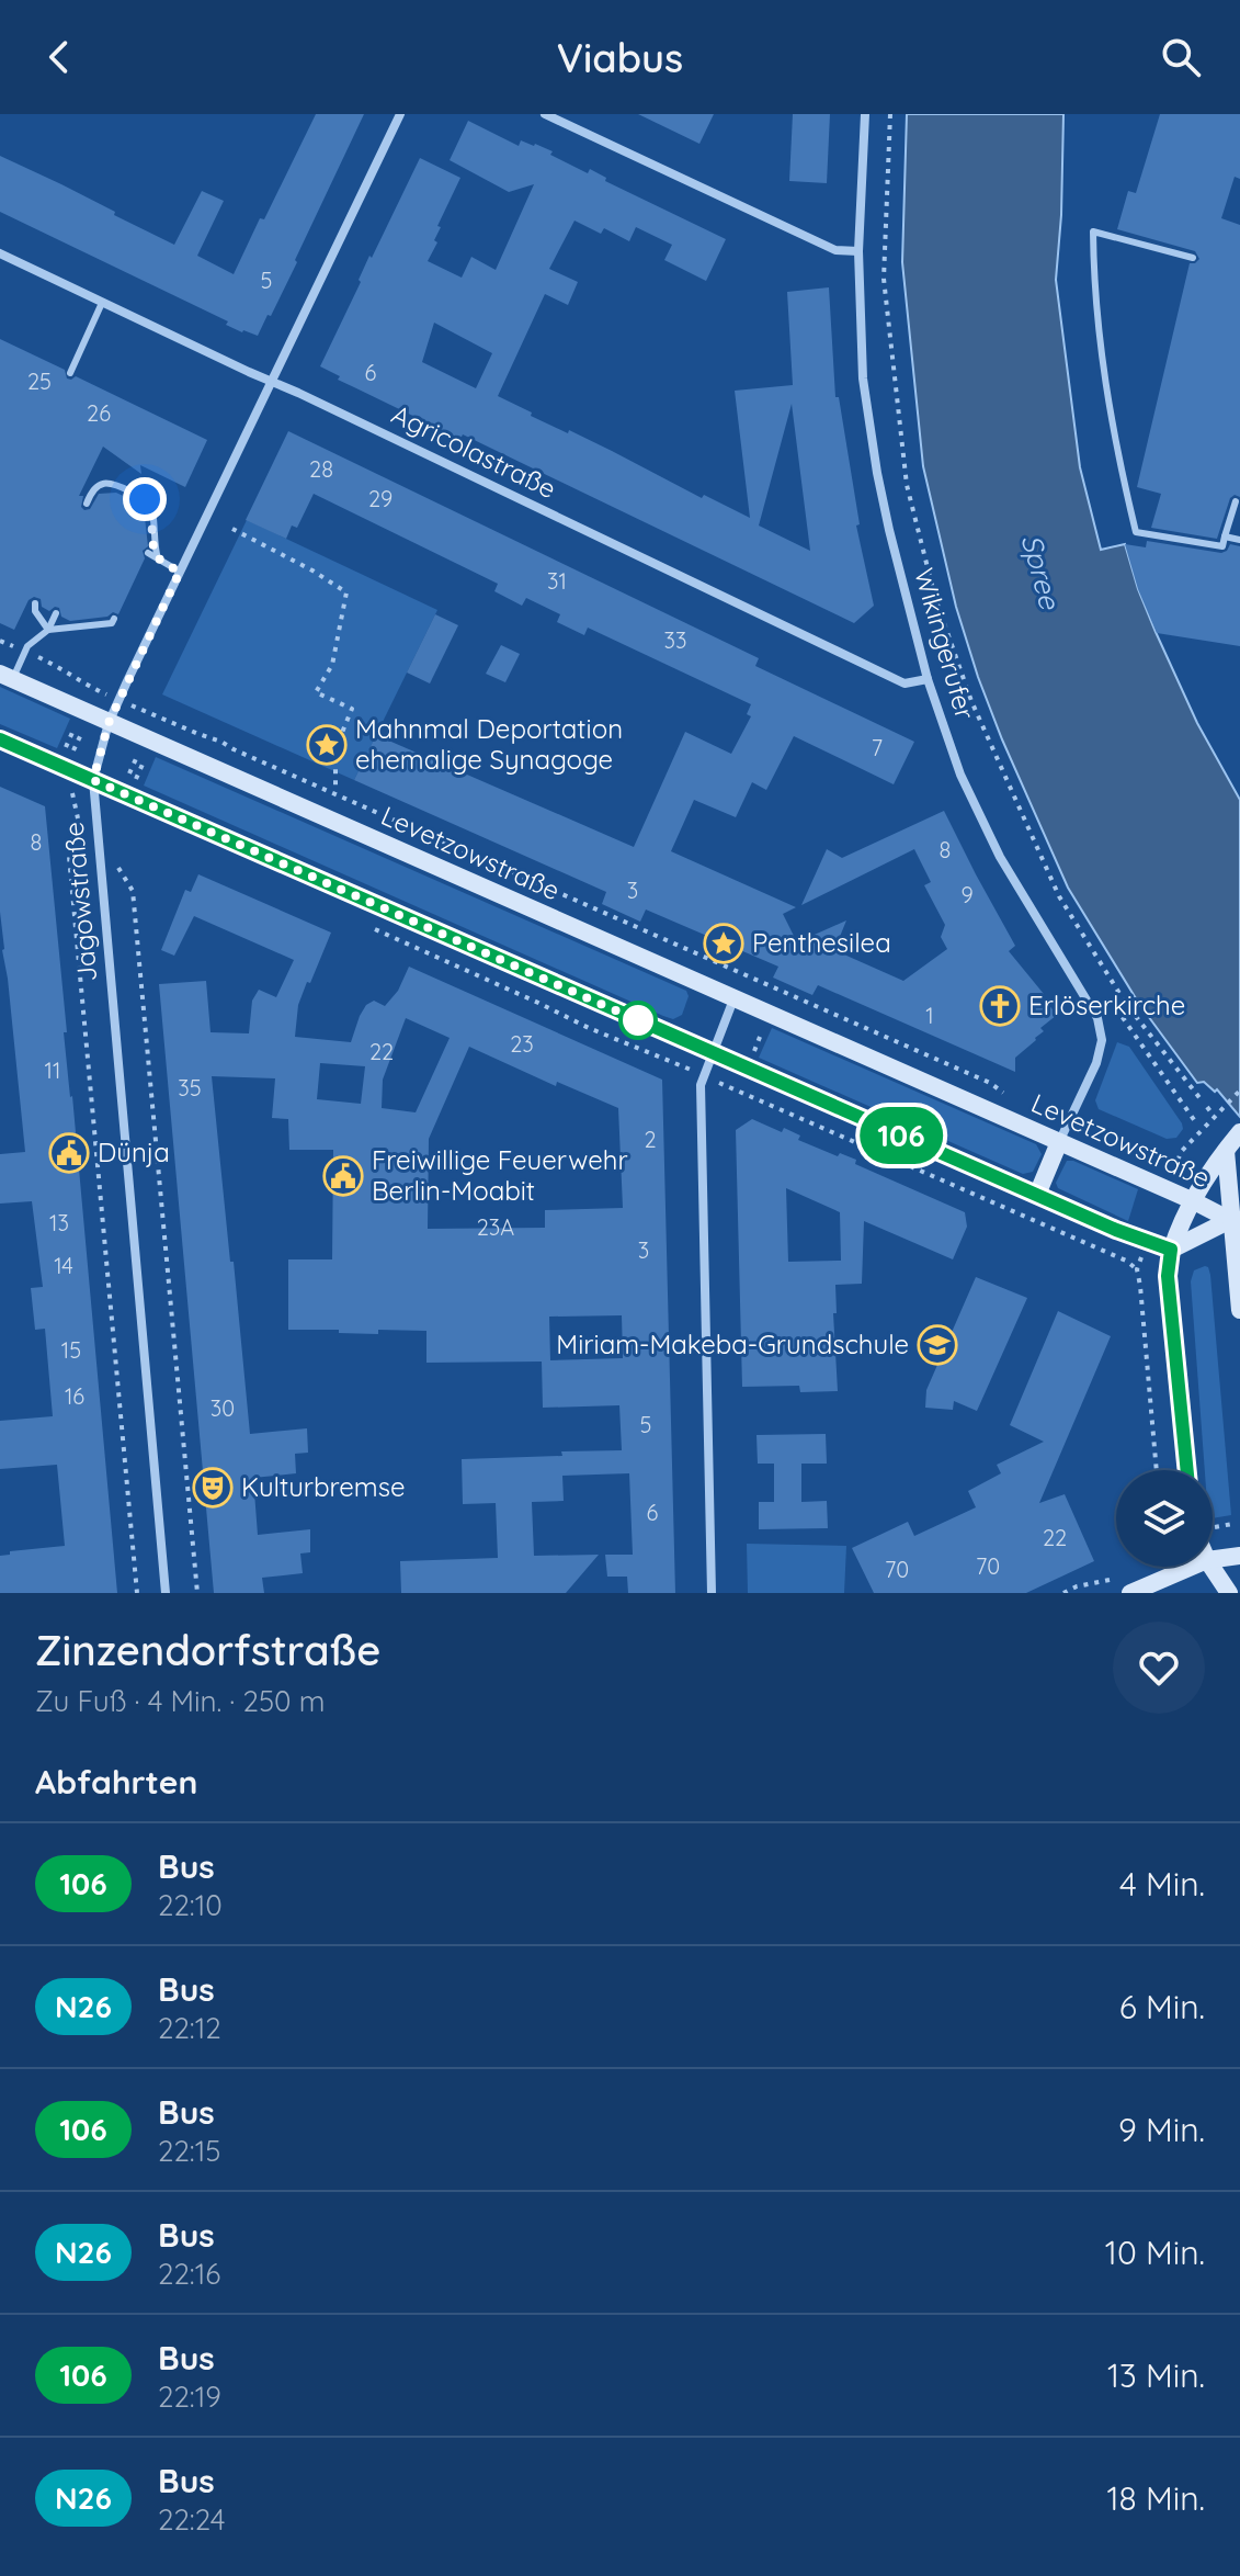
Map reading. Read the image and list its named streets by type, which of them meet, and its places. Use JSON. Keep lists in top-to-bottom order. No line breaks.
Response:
{"streets":{"main road":["Levetzowstraße"],"street":["Agricolastraße","Wikingerufer","Jagowstraße"]},"crossings":[["Agricolastraße","Wikingerufer"],["Agricolastraße","Jagowstraße"],["Wikingerufer","Levetzowstraße"],["Levetzowstraße","Jagowstraße"]],"water":["Spree"],"places":{"place":["Mahnmal Deportation ehemalige Synagoge","Penthesilea"],"church":["Erlöserkirche"],"public building":["Dünja","Freiwillige Feuerwehr Berlin-Moabit"],"school or university":["Miriam-Makeba-Grundschule"],"theatre":["Kulturbremse"]},"lines":["bus line 106"],"house_numbers":["5","6","25","26","28","29","31","33","7","8","8","3","9","1","23","22","11","35","2","13","23A","3","14","15","16","30","5","6","22","70","70"],"page":{"header":"Viabus","on_map":"106","heading":[["Zinzendorfstraße","Zu Fuß · 4 Min. · 250 m"],"Abfahrten"],"list":[{"mark":"106","name":"Bus","note":"22:10","value":"4 Min."},{"mark":"N26","name":"Bus","note":"22:12","value":"6 Min."},{"mark":"106","name":"Bus","note":"22:15","value":"9 Min."},{"mark":"N26","name":"Bus","note":"22:16","value":"10 Min."},{"mark":"106","name":"Bus","note":"22:19","value":"13 Min."},{"mark":"N26","name":"Bus","note":"22:24","value":"18 Min."}]}}
